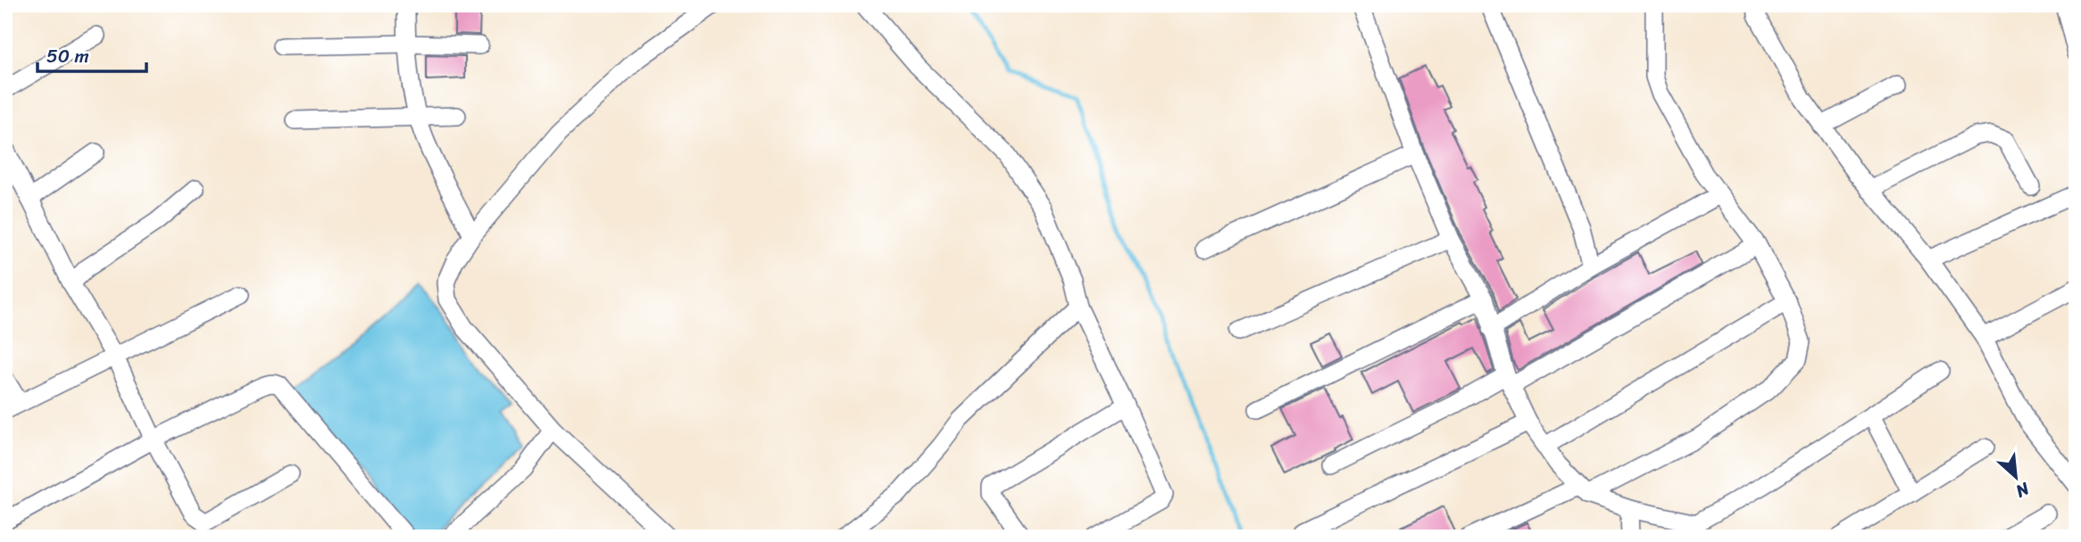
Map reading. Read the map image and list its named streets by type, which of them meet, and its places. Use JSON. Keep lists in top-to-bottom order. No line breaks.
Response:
{"scale_bar":"50 m","north":"bottom right"}
